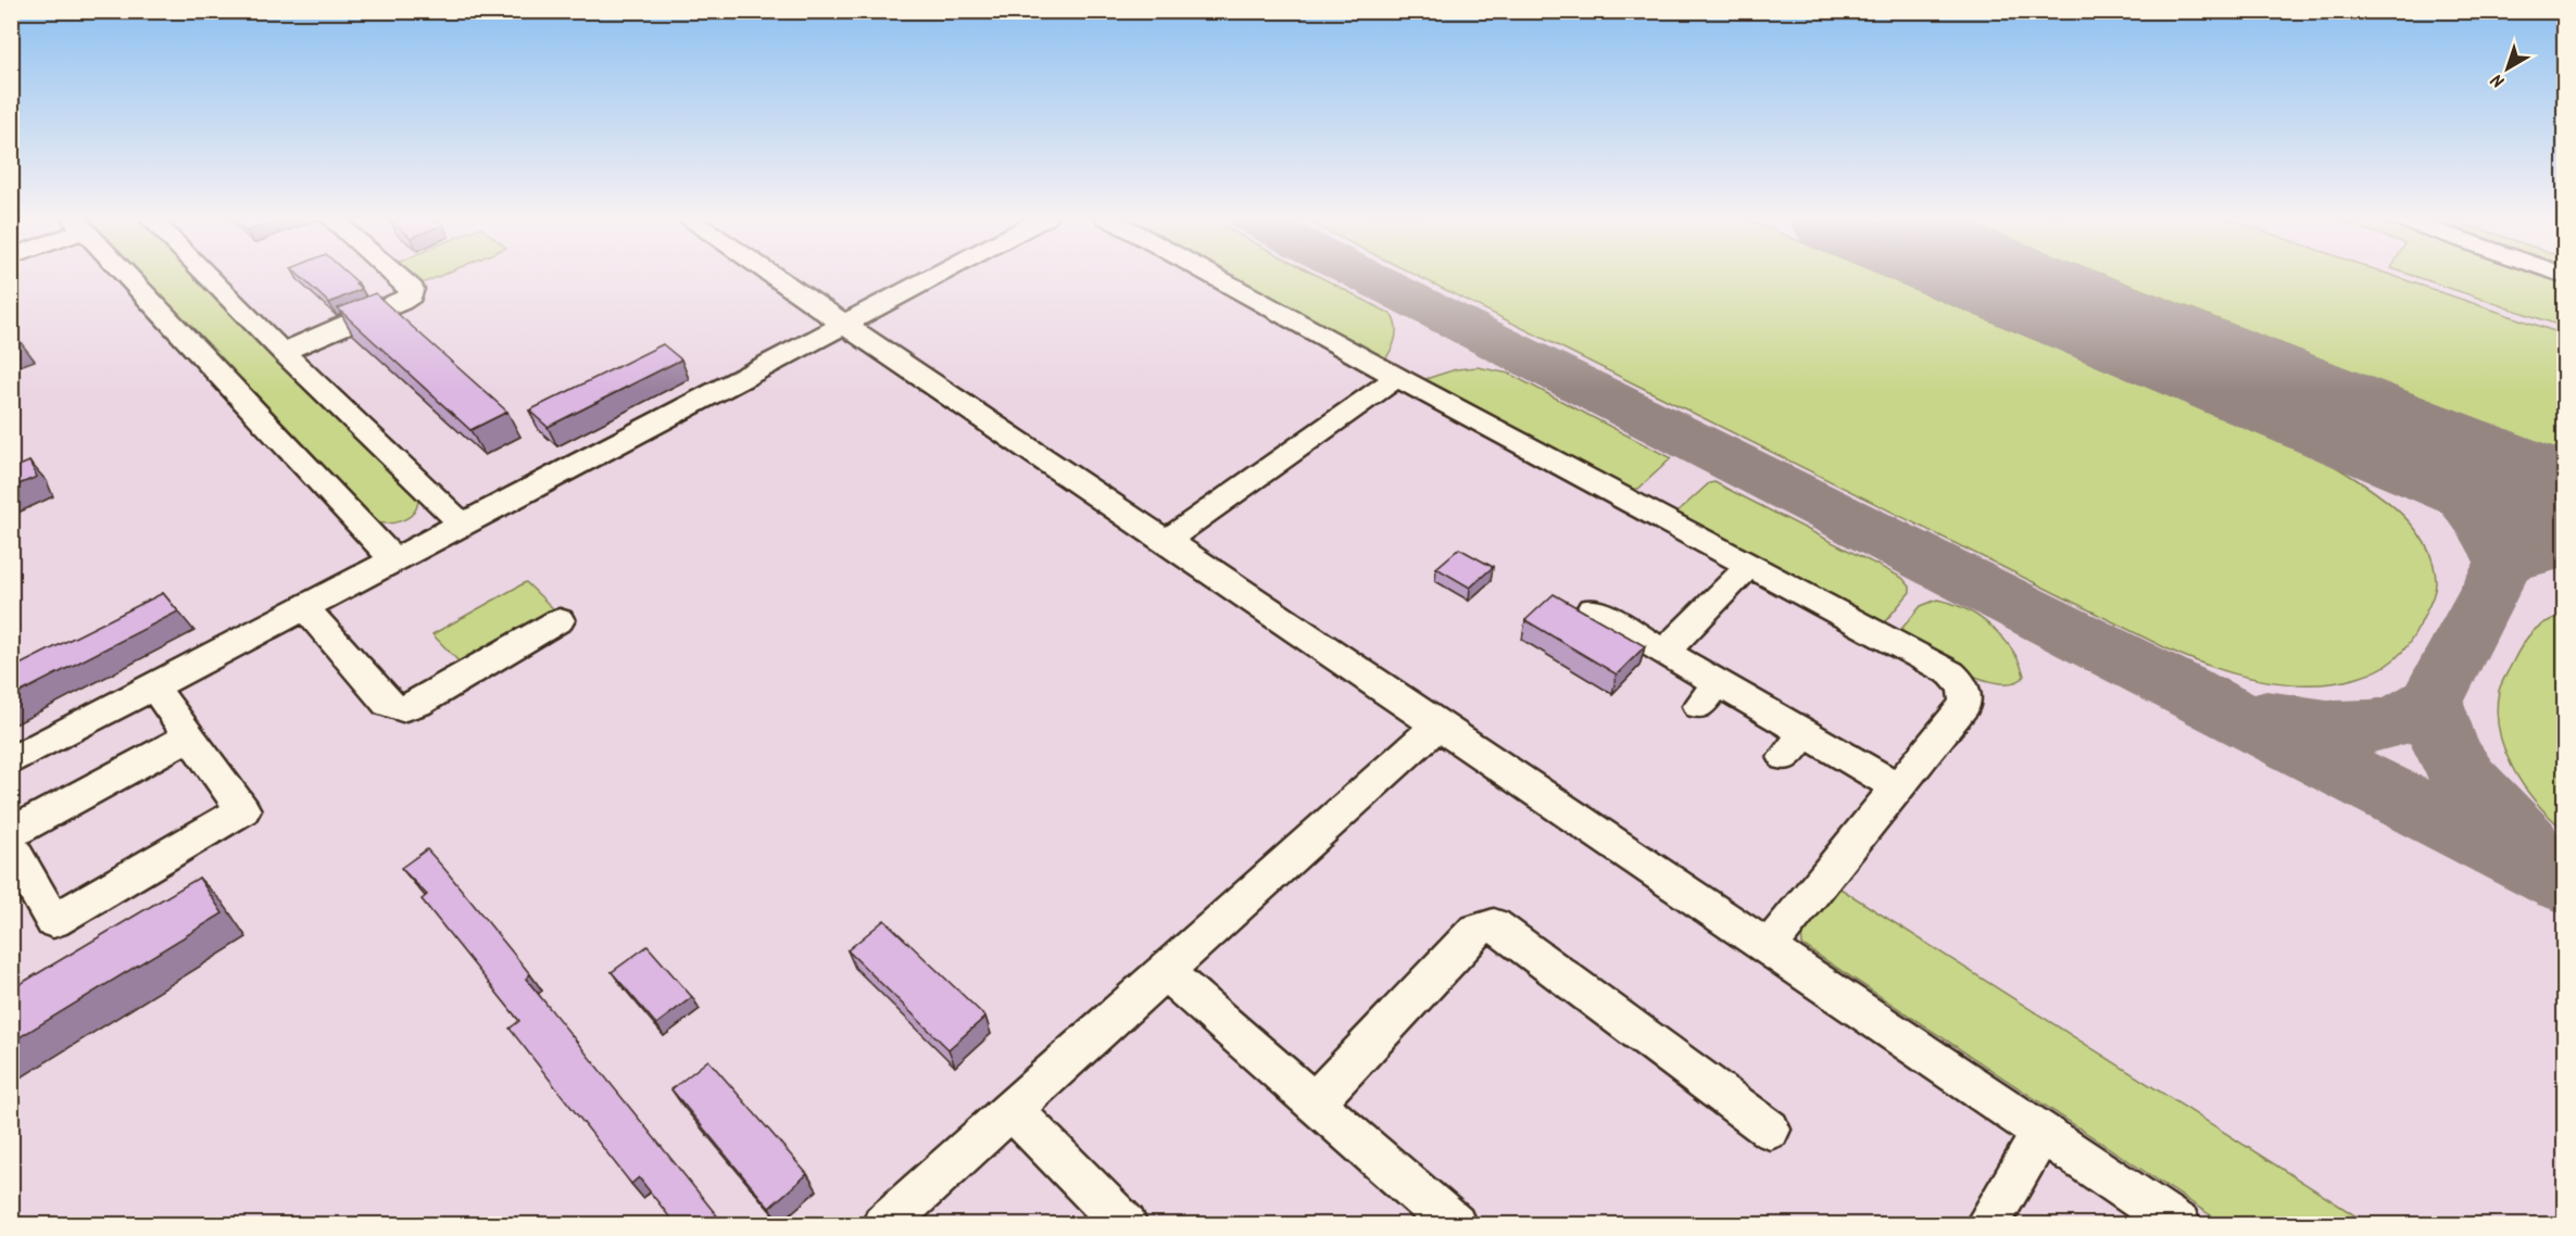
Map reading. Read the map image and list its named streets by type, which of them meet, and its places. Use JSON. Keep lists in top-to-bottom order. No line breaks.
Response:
{"north":"bottom left"}
